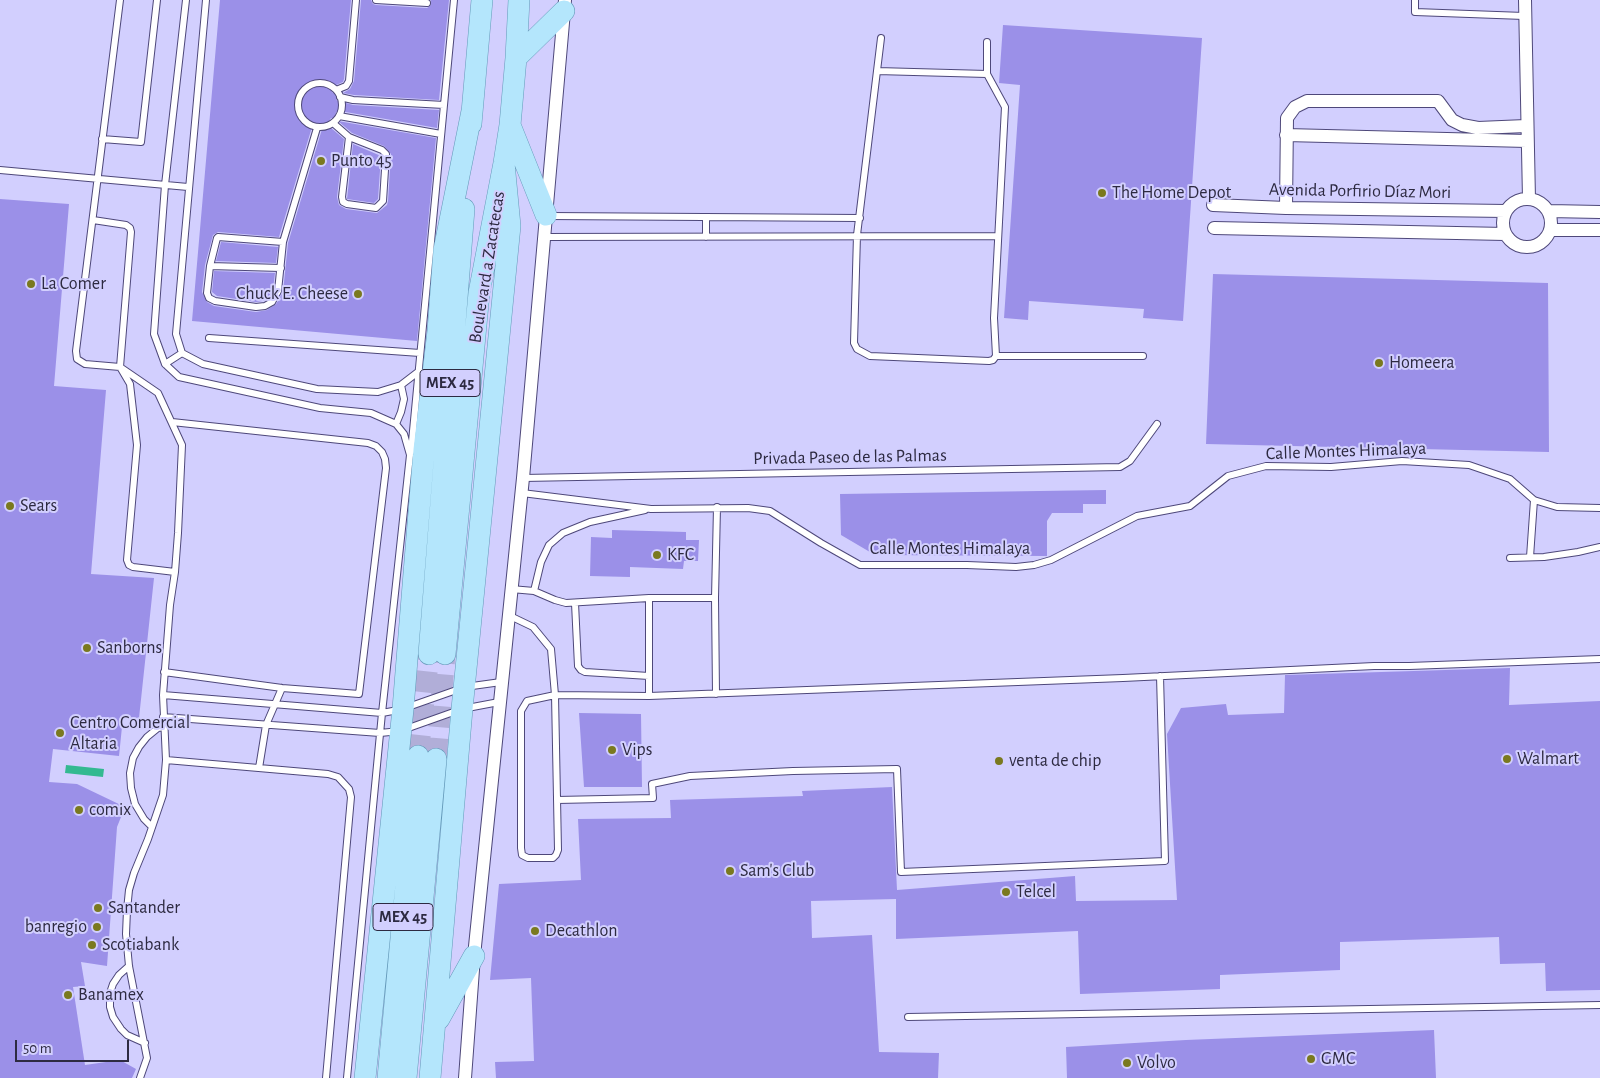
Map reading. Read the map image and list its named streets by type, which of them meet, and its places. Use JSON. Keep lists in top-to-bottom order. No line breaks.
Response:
{"streets":{"main road":["Boulevard a Zacatecas","MEX 45"],"street":["Avenida Porfirio Díaz Mori"],"lane":["Calle Montes Himalaya","Privada Paseo de las Palmas"]},"places":["Punto 45","The Home Depot","La Comer","Chuck E. Cheese","Homeera","Sears","KFC","Sanborns","Centro Comercial Altaria","Vips","Walmart","venta de chip","comix","Sam's Club","Telcel","Santander","banregio","Decathlon","Scotiabank","Banamex","GMC","Volvo"],"scale_bar":"50 m"}
